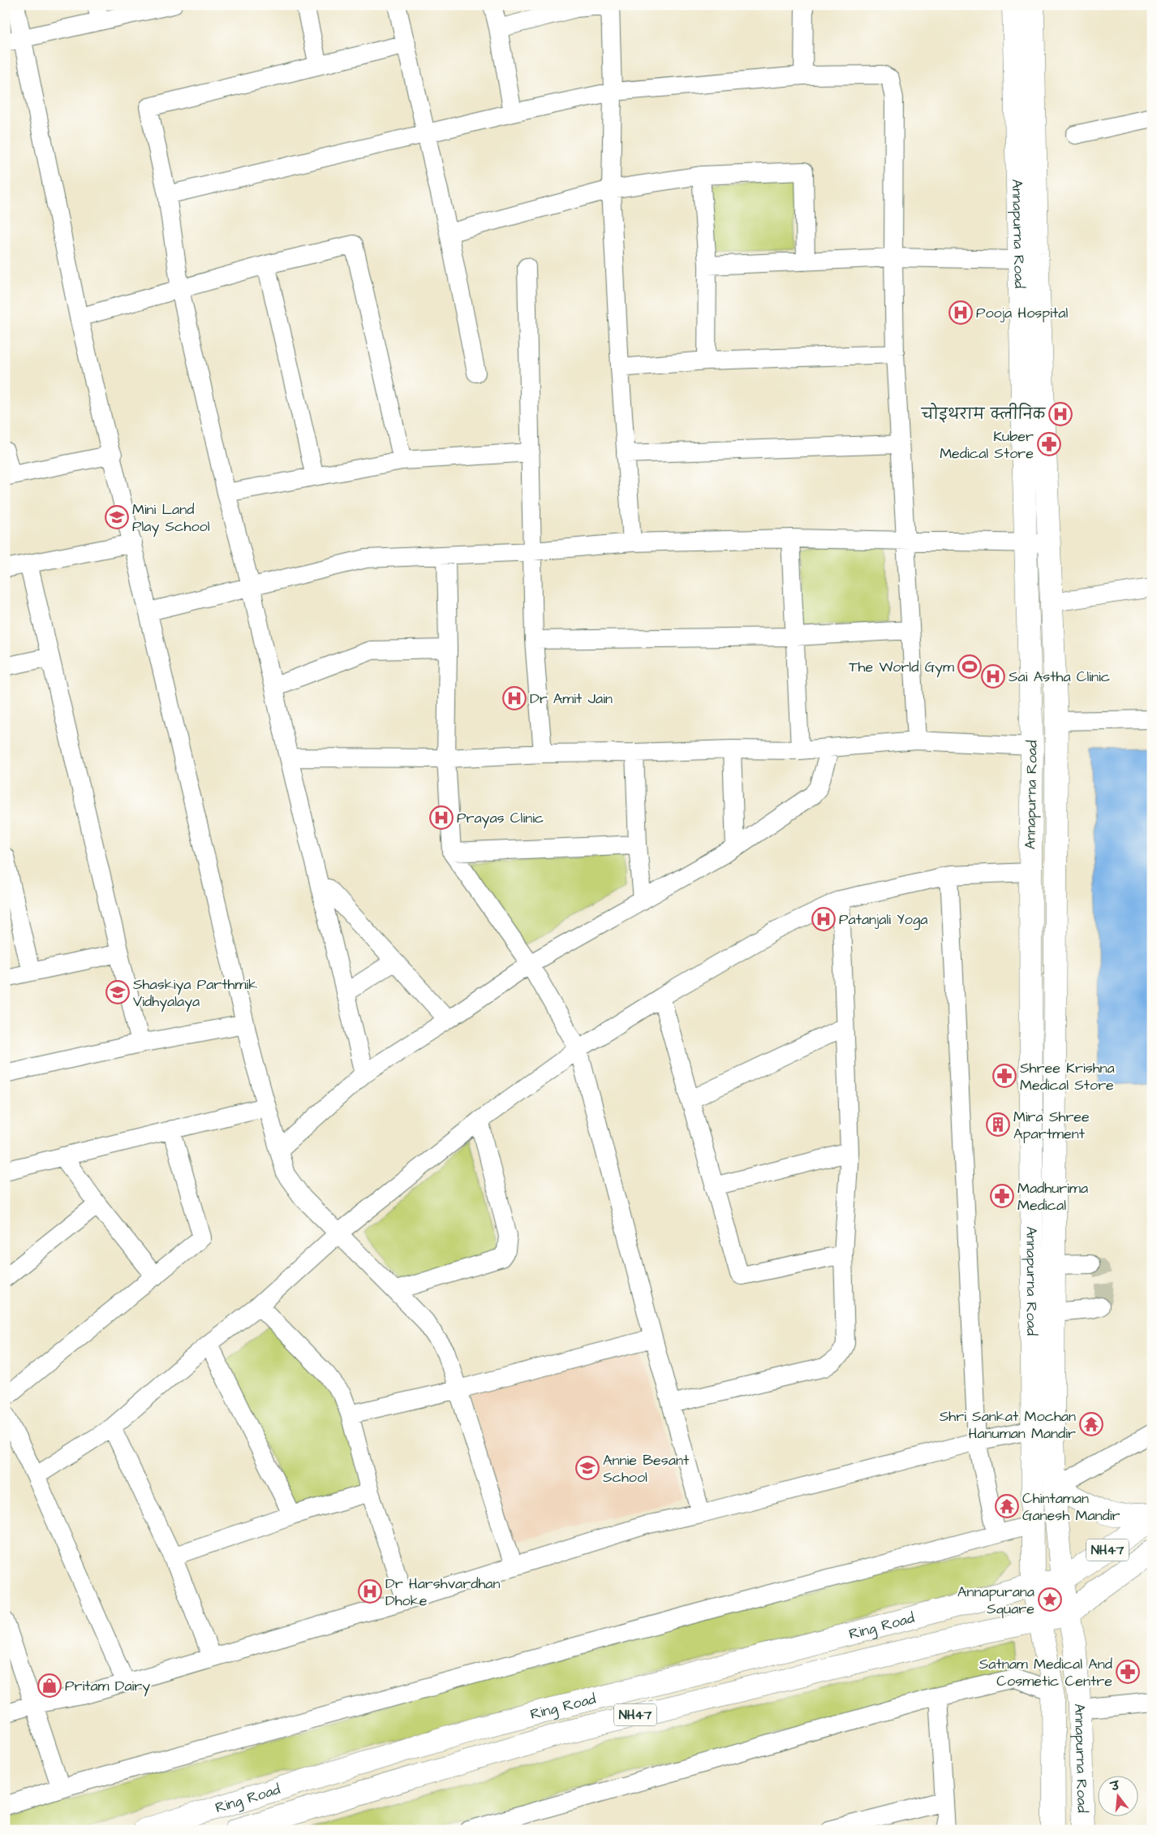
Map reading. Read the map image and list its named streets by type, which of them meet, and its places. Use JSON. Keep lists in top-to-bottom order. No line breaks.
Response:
{"streets":{"main road":["Annapurna Road","NH47","Ring Road"]},"crossings":[["Annapurna Road","NH47"],["Annapurna Road","Ring Road"],["NH47","Ring Road"]],"places":{"hospital":["Pooja Hospital","चोइथराम क्लीनिक","Sai Astha Clinic","Dr Amit Jain","Prayas Clinic","Patanjali Yoga","Dr Harshvardhan Dhoke"],"pharmacy":["Kuber Medical Store","Shree Krishna Medical Store","Madhurima Medical","Satnam Medical And Cosmetic Centre"],"school or university":["Mini Land Play School","Shaskiya Parthmik Vidhyalaya","Annie Besant School"],"sports":["The World Gym"],"building":["Mira Shree Apartment"],"temple":["Shri Sankat Mochan Hanuman Mandir","Chintaman Ganesh Mandir"],"place":["Annapurana Square"],"shop":["Pritam Dairy"]},"north":"top"}
